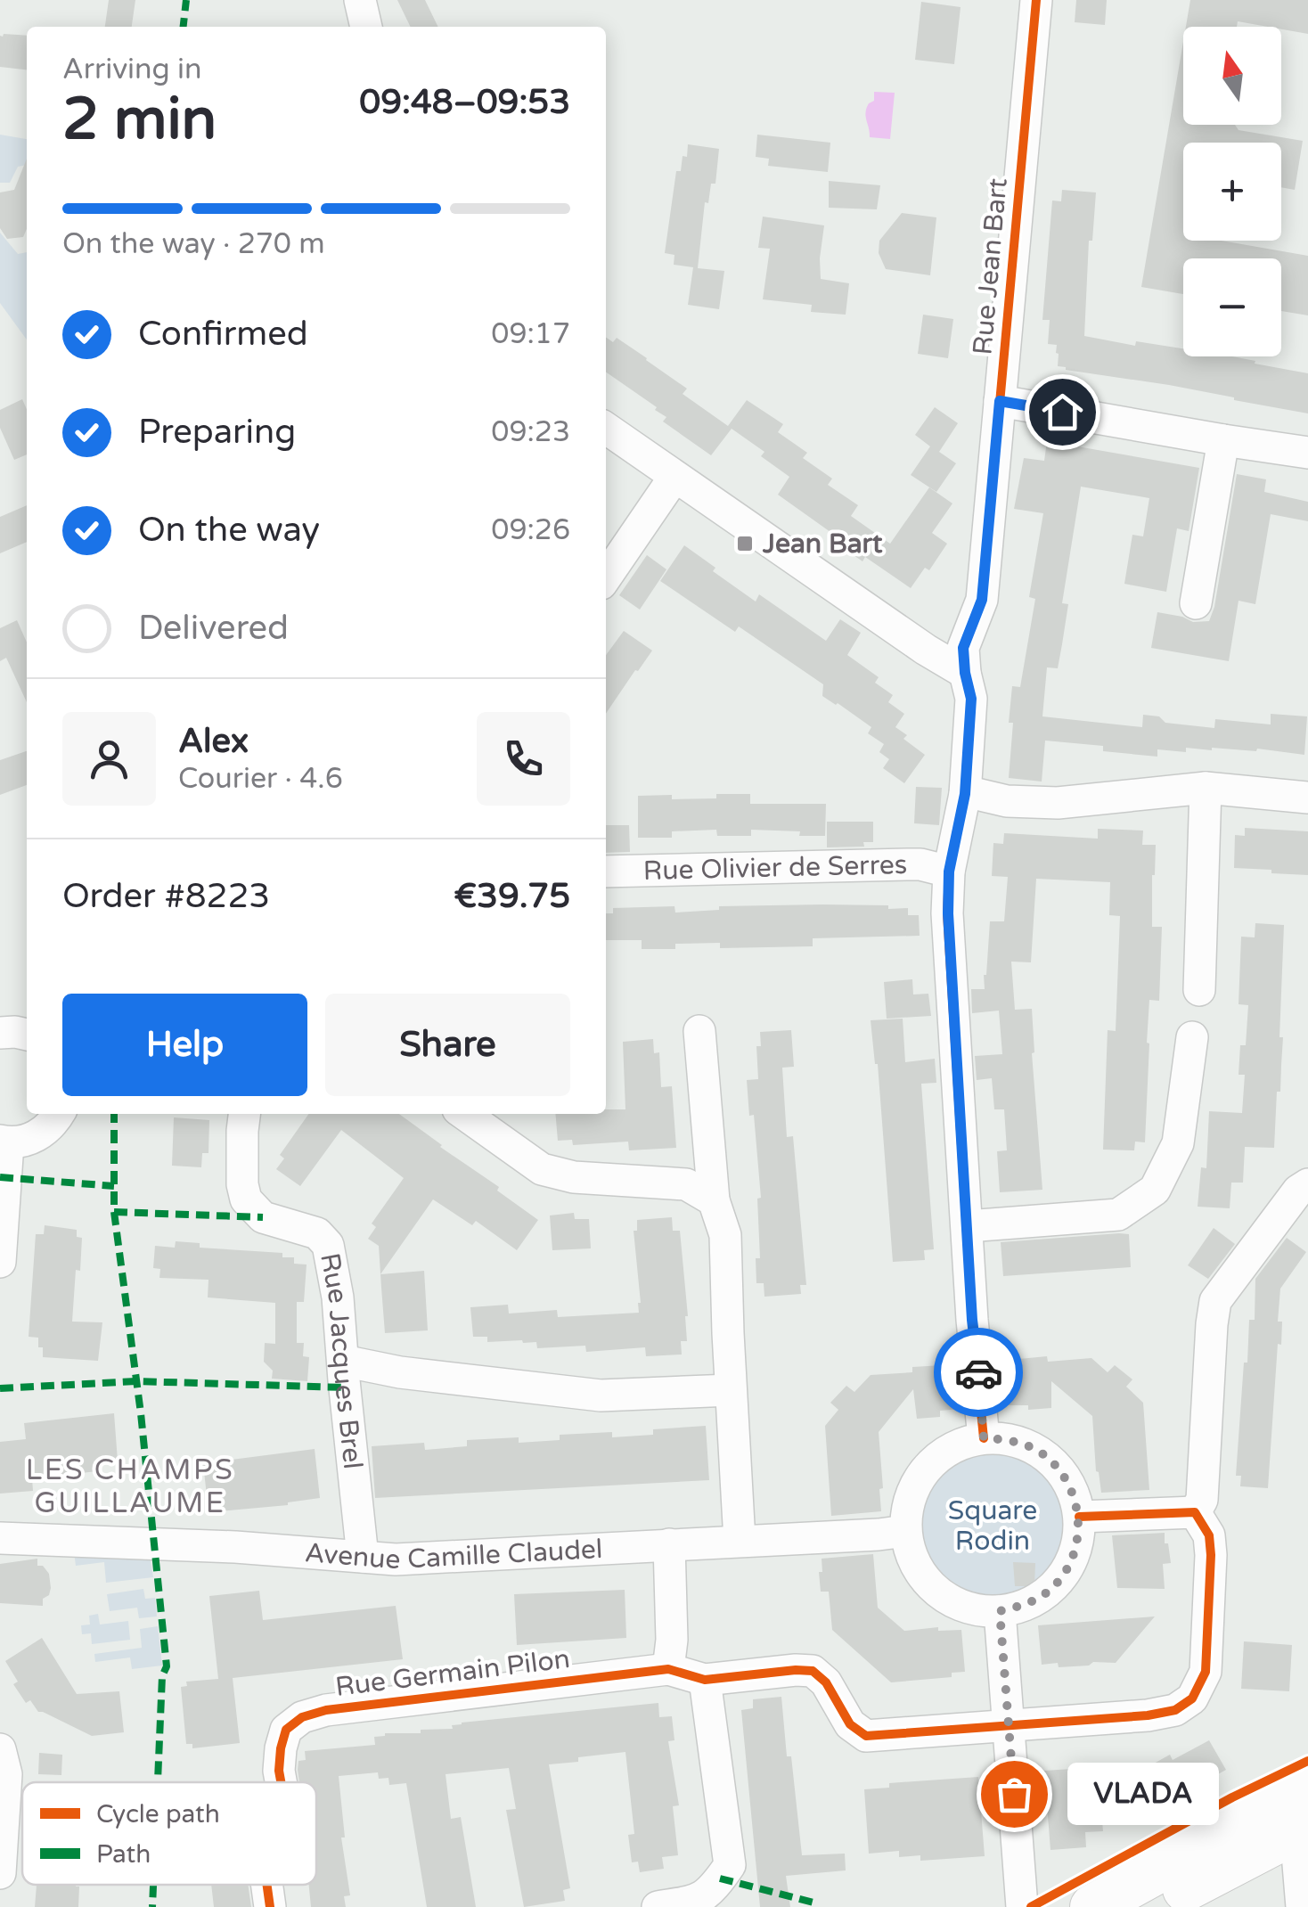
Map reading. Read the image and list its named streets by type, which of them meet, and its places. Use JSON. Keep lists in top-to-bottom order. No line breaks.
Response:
{"streets":{"street":["Rue Jean Bart","Rue Olivier de Serres","Rue Jacques Brel","Avenue Camille Claudel","Rue Germain Pilon"]},"crossings":[["Rue Jean Bart","Rue Olivier de Serres"],["Rue Jean Bart","Avenue Camille Claudel"],["Rue Jacques Brel","Avenue Camille Claudel"]],"districts":["LES CHAMPS GUILLAUME"],"parks":["Square Rodin"],"places":{"transit":["Jean Bart"],"other":["VLADA"]},"legend":["Cycle path","Path"],"north":"top","page":{"map_buttons":["+","−"],"heading":["2 min","Arriving in","09:48–09:53"],"panel":["Alex","Courier · 4.6","Order #8223","€39.75"],"bar":"On the way · 270 m","list":[["Confirmed","09:17"],["Preparing","09:23"],["On the way","09:26"],"Delivered"],"buttons":["Help","Share"],"bubble":"VLADA"}}
